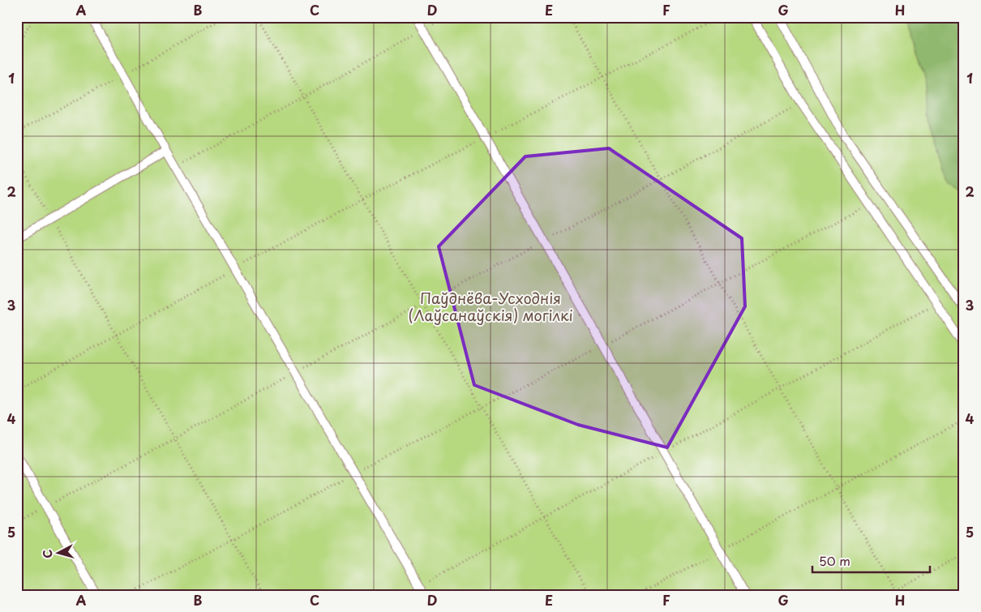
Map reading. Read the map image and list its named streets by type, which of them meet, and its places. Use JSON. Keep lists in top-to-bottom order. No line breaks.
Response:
{"parks":["Паўднёва-Усходнія (Лаўсанаўскія) могілкі"],"scale_bar":"50 m","north":"left","grid":{"columns":["A","B","C","D","E","F","G","H"],"rows":["1","2","3","4","5"]}}
